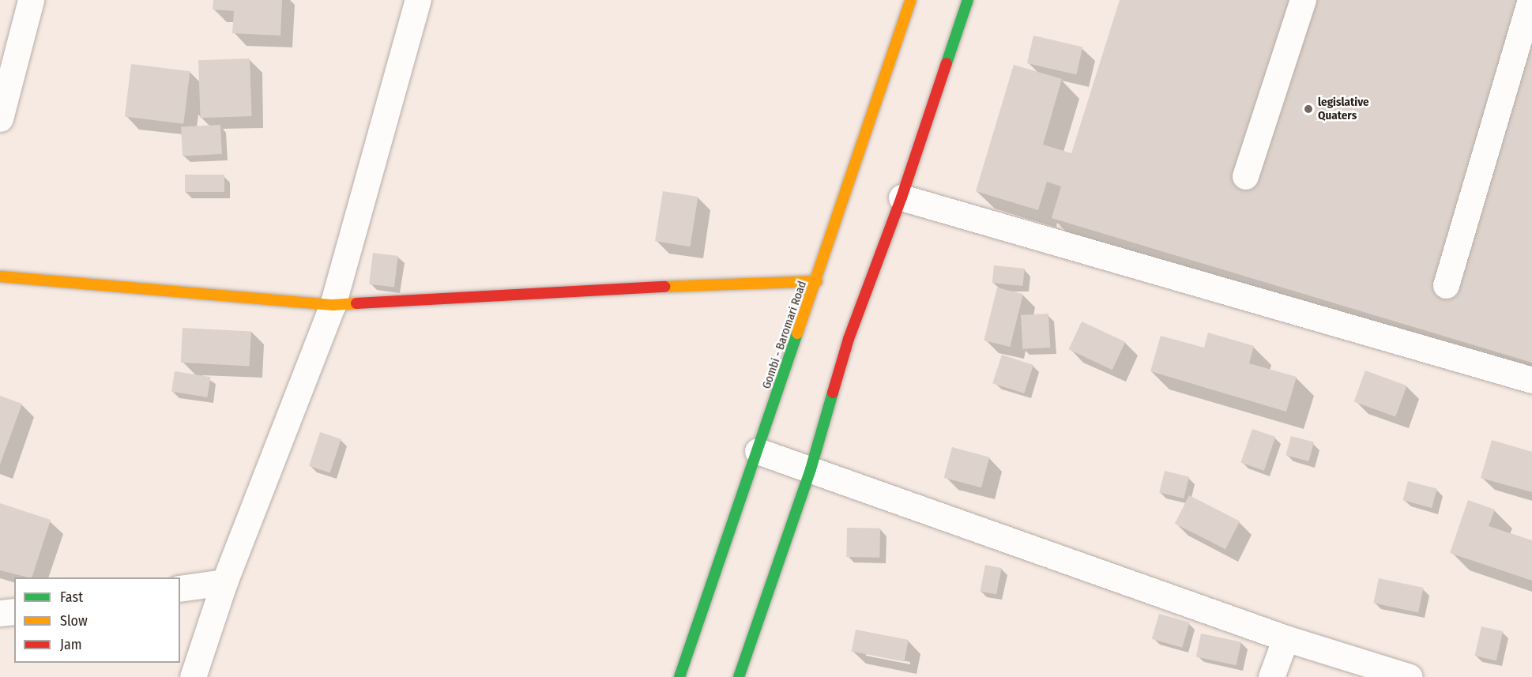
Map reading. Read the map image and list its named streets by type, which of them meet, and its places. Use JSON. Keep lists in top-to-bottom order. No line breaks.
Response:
{"streets":{"main road":["Gombi - Baromari Road"]},"places":["legislative Quaters"],"legend":["Fast","Slow","Jam"]}
